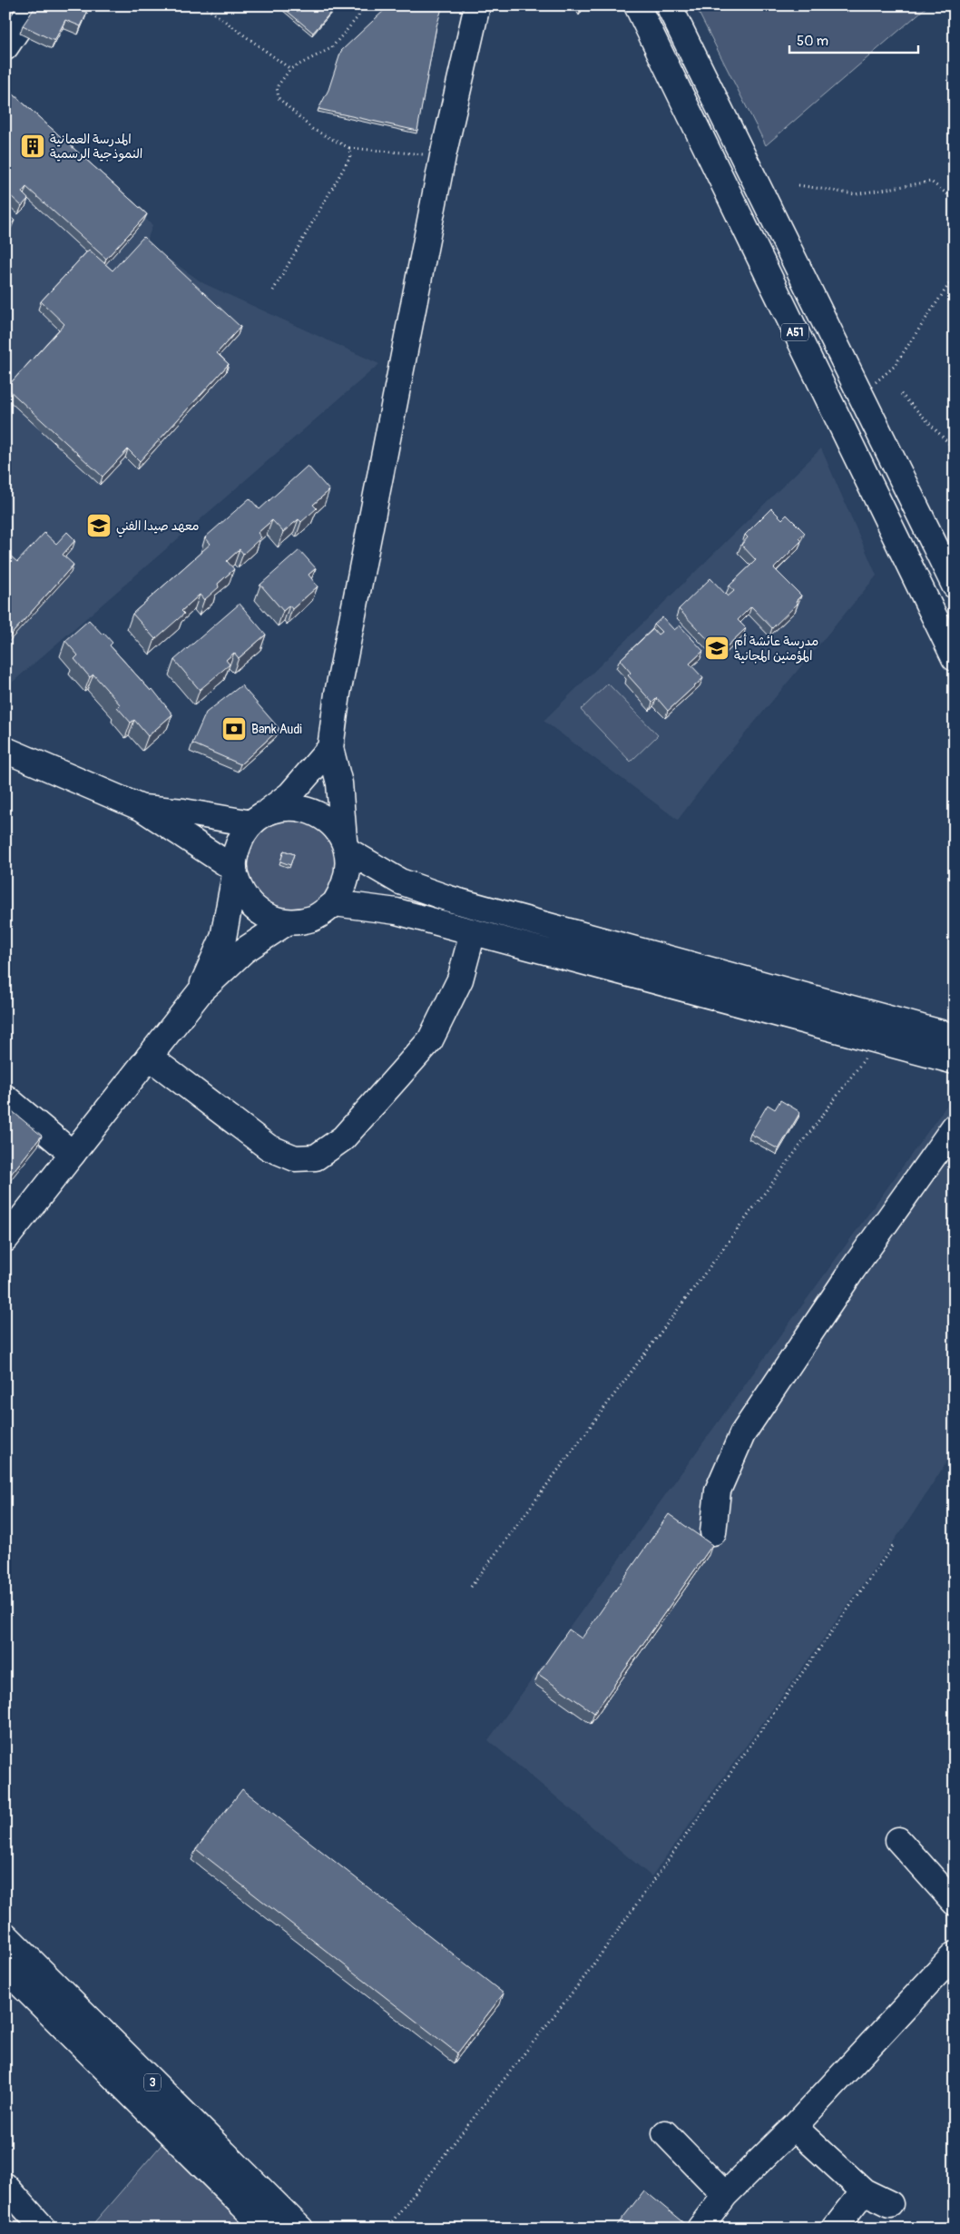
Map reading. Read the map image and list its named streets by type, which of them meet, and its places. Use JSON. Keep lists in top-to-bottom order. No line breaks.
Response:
{"streets":{"main road":["A51","3"]},"places":{"building":["المدرسة العمانية النموذجية الرسمية"],"school or university":["معهد صيدا الفني","مدرسة عائشة أم المؤمنين المجانية"],"bank":["Bank Audi"]},"scale_bar":"50 m"}
